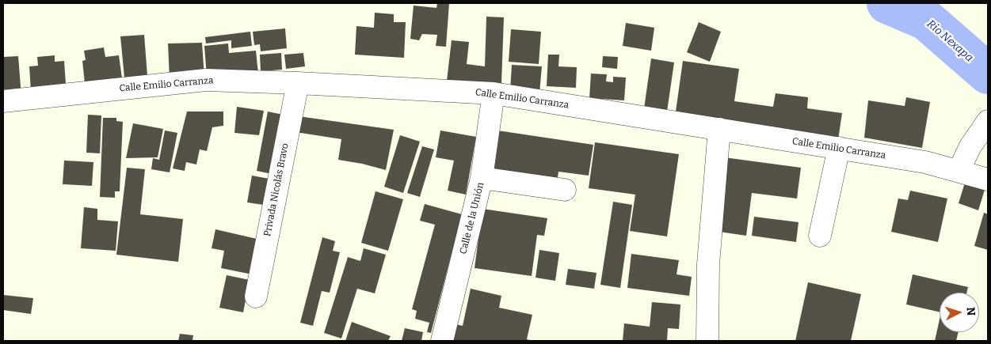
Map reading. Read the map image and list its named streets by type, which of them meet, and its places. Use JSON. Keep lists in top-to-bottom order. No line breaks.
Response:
{"streets":{"street":["Calle Emilio Carranza","Privada Nicolás Bravo","Calle de la Unión"]},"crossings":[["Calle Emilio Carranza","Privada Nicolás Bravo"],["Calle Emilio Carranza","Calle de la Unión"]],"water":["Rio Nexapa"],"north":"right"}
